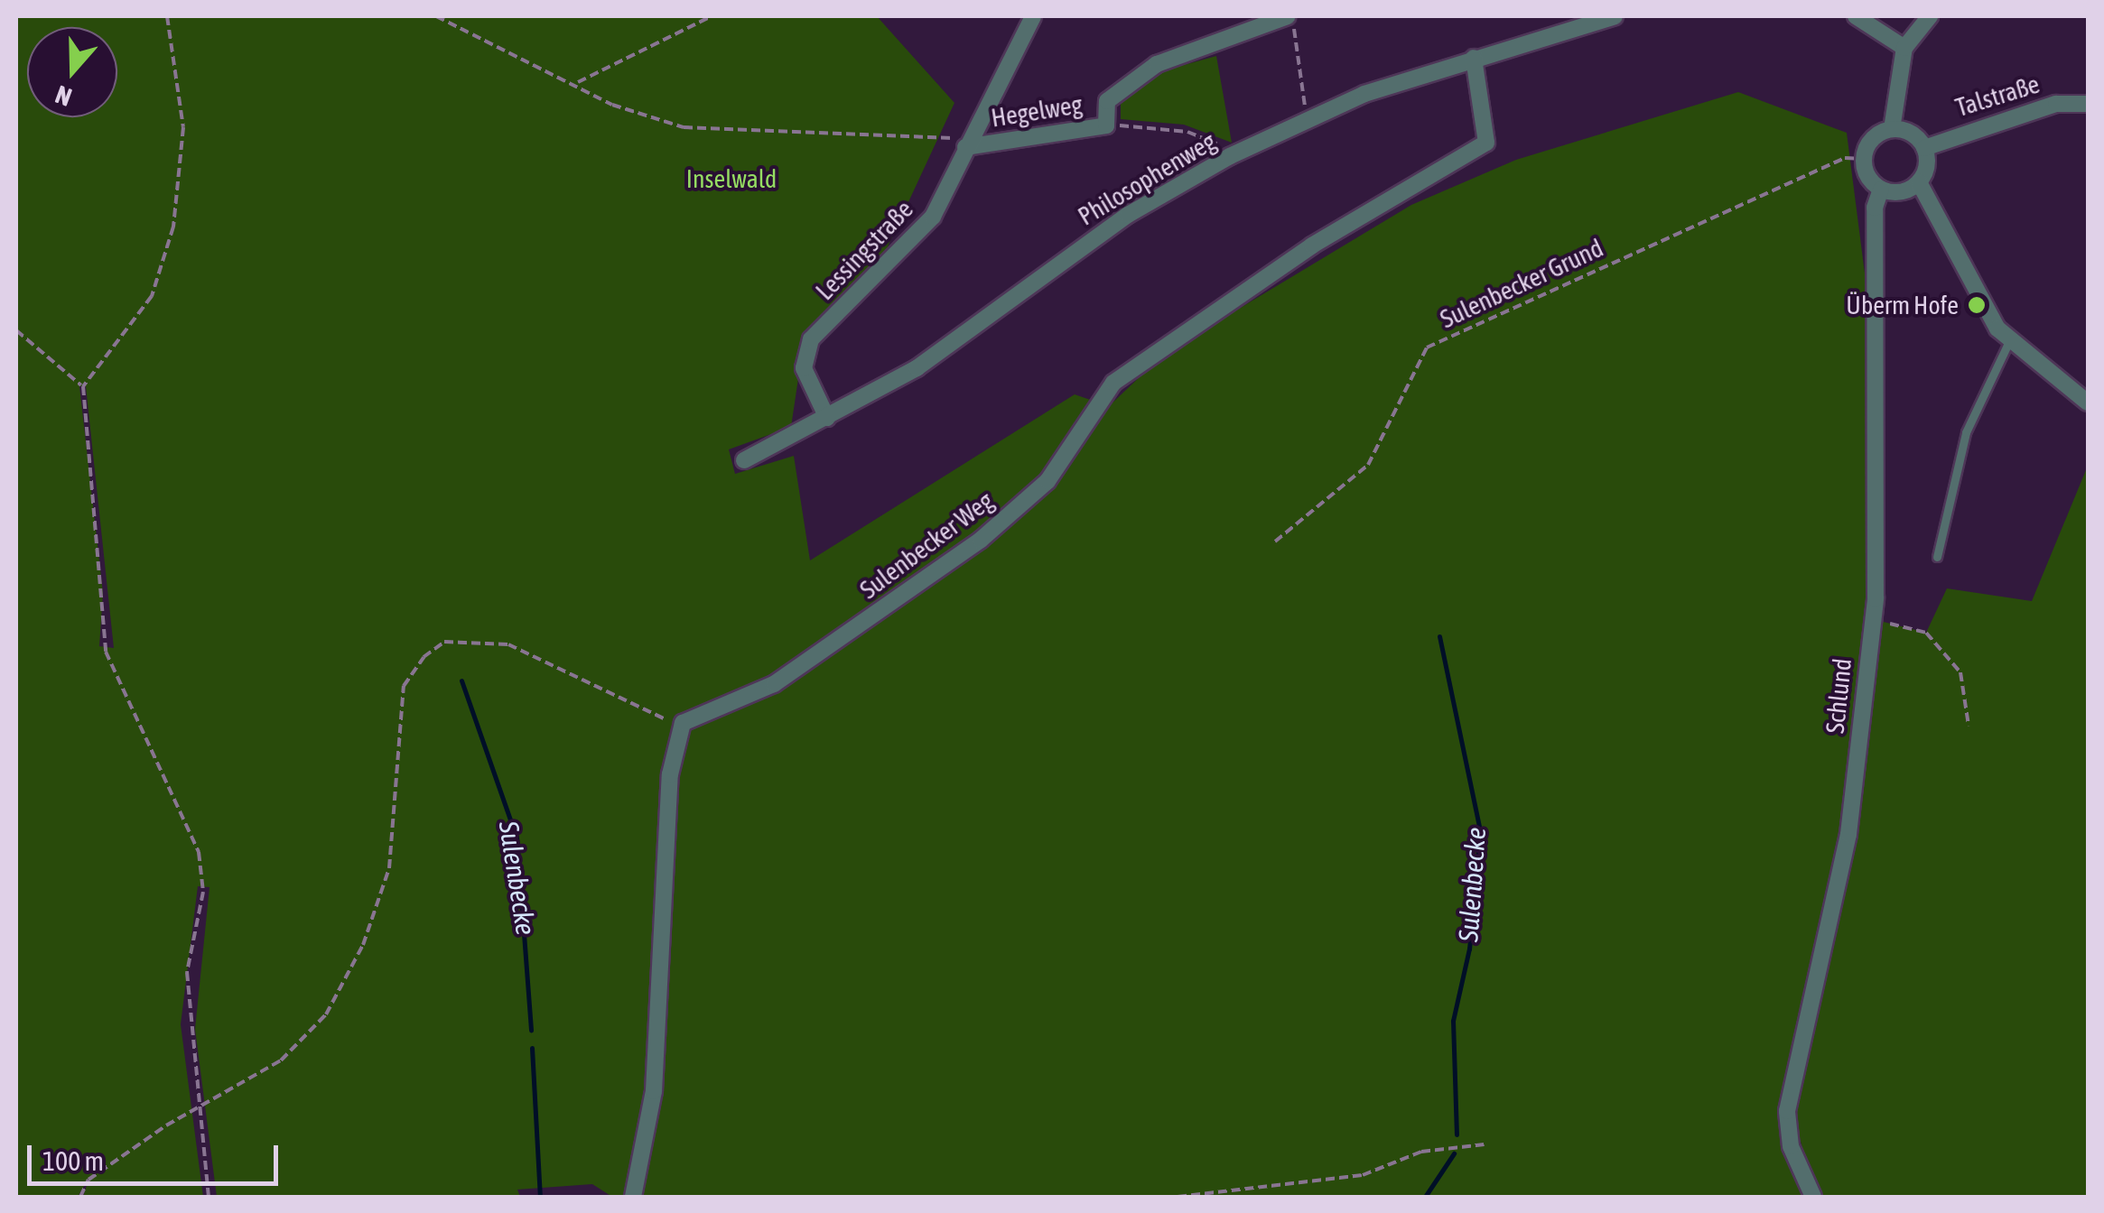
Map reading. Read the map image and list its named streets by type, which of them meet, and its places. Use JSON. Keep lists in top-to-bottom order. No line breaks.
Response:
{"streets":{"street":["Talstraße","Hegelweg","Philosophenweg","Lessingstraße","Sulenbecker Weg","Schlund"],"path":["Sulenbecker Grund"]},"crossings":[["Talstraße","Sulenbecker Grund"],["Talstraße","Schlund"],["Hegelweg","Lessingstraße"],["Philosophenweg","Lessingstraße"],["Philosophenweg","Sulenbecker Weg"],["Sulenbecker Grund","Schlund"]],"water":["Sulenbecke"],"parks":["Inselwald"],"places":["Überm Hofe"],"scale_bar":"100 m","north":"bottom"}
